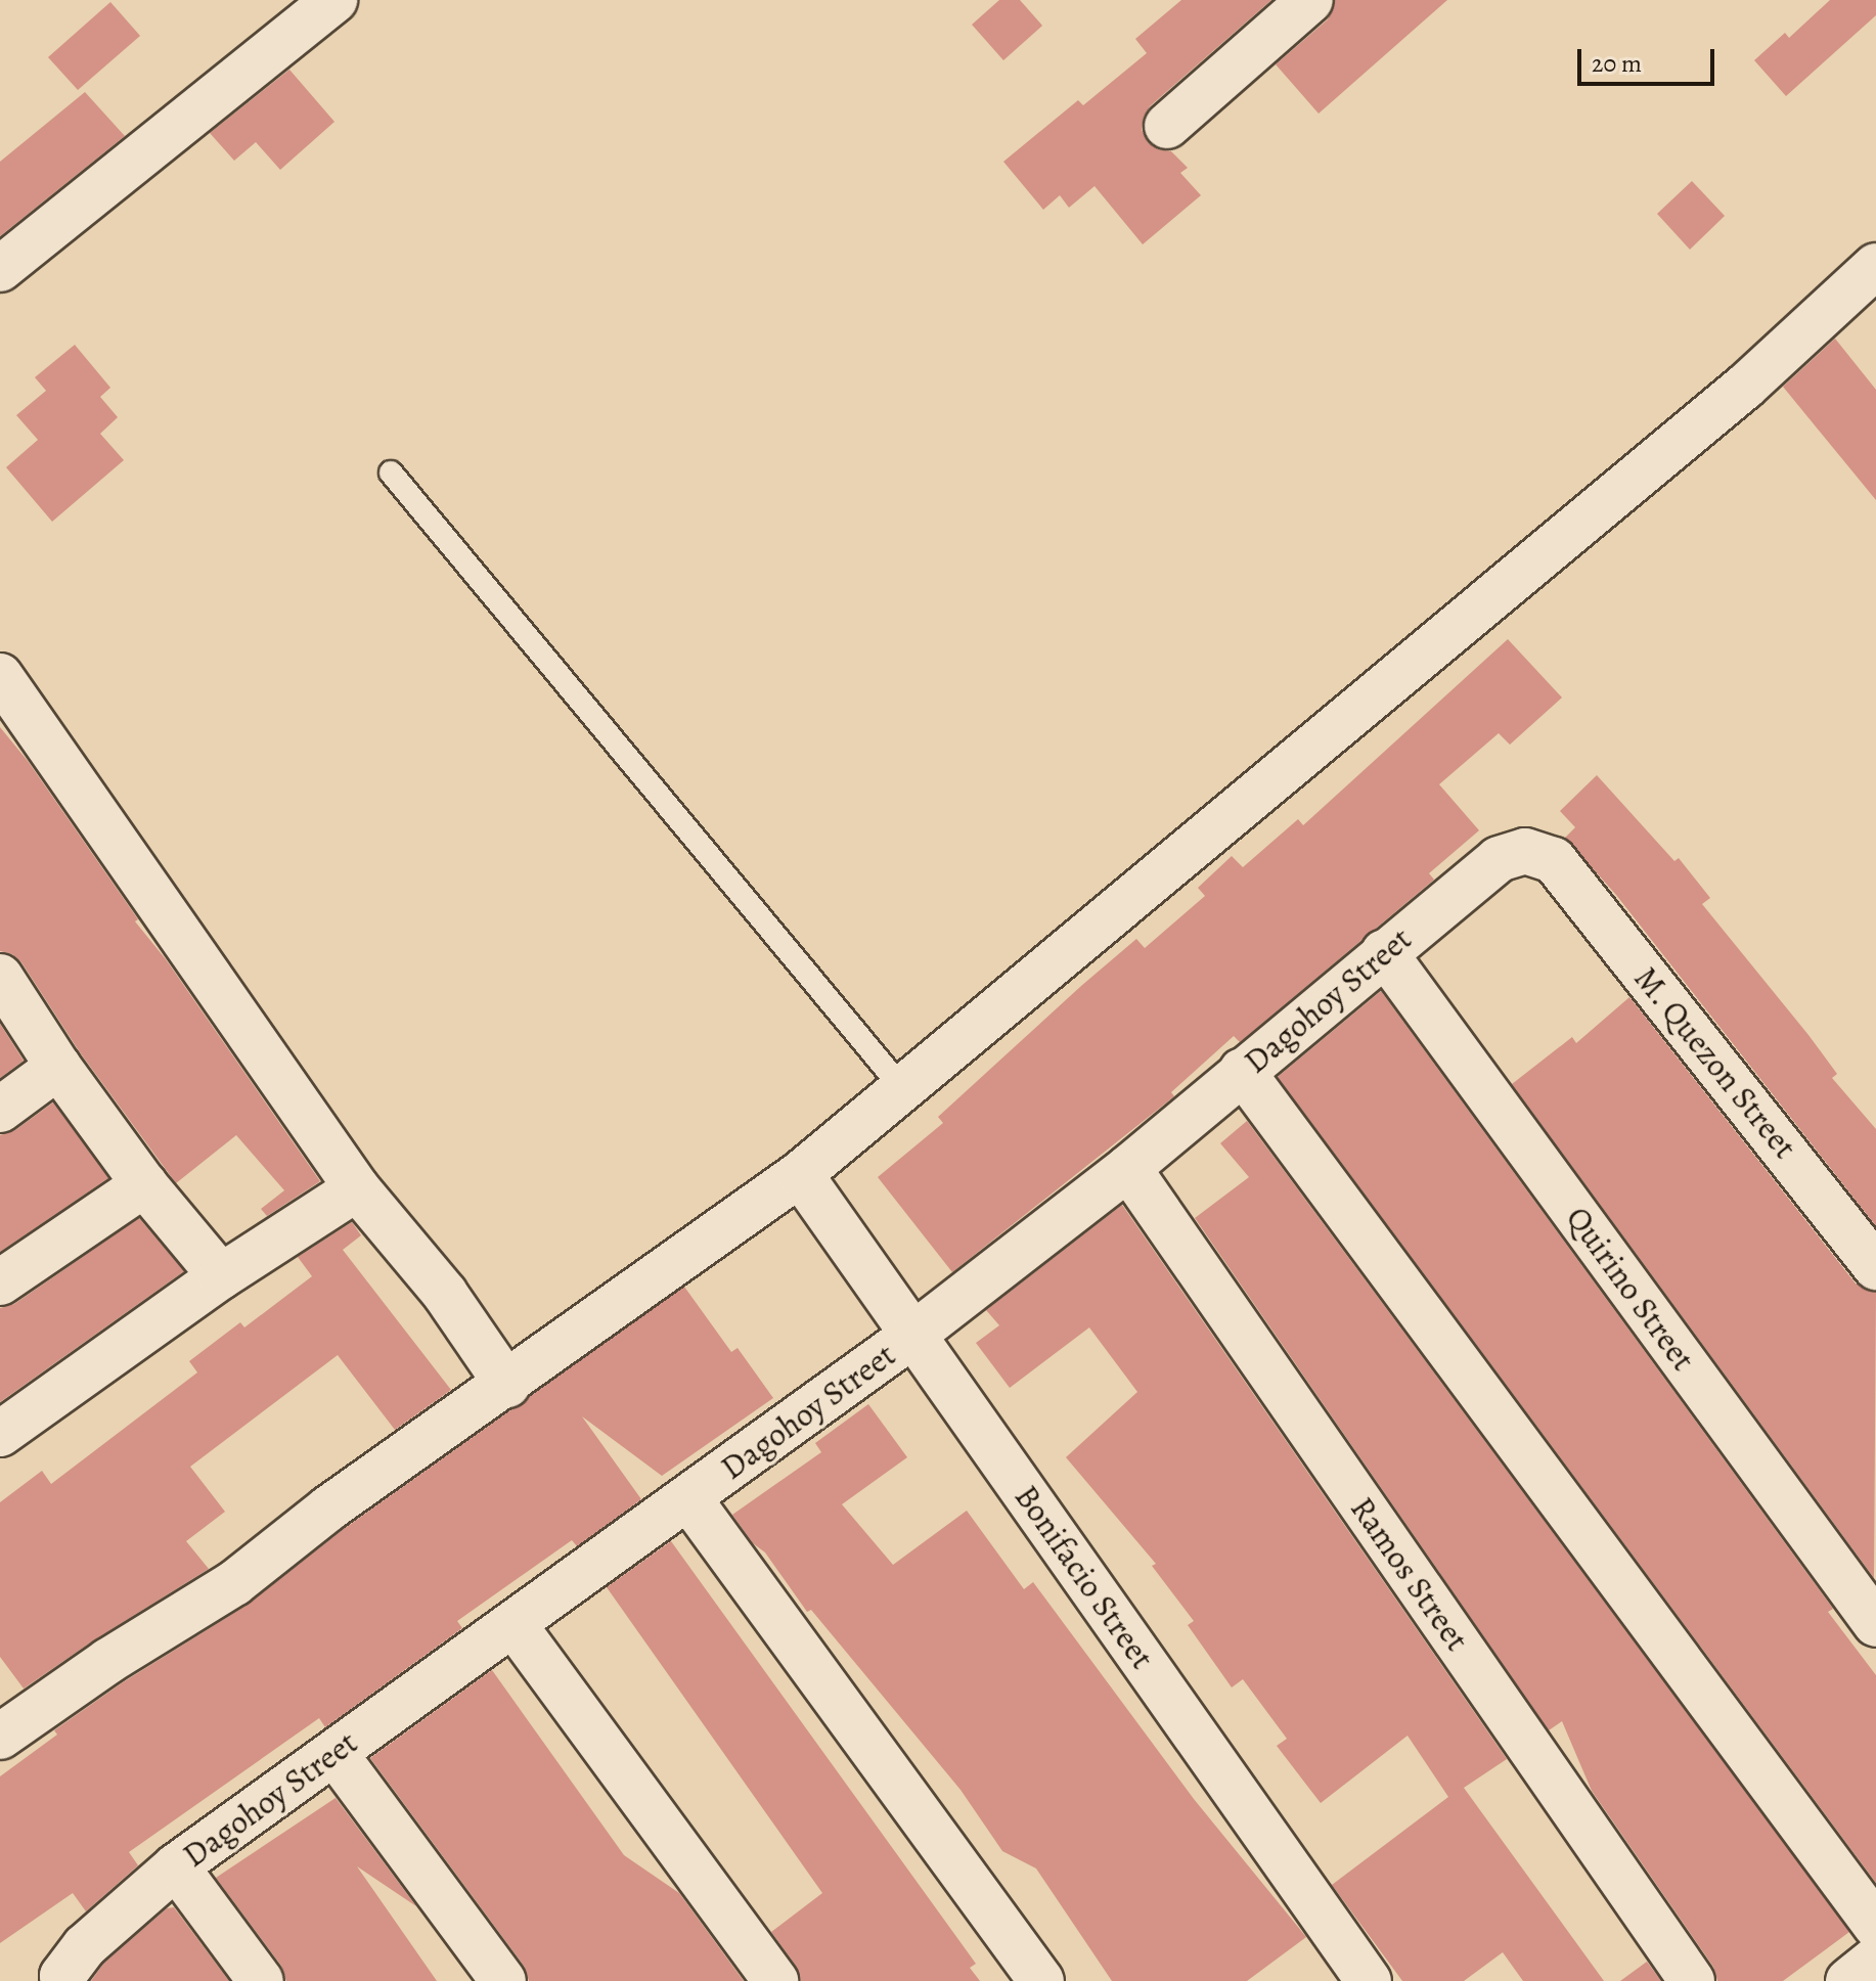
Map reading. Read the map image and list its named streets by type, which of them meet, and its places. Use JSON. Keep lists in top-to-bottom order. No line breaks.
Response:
{"streets":{"street":["Dagohoy Street","M. Quezon Street","Quirino Street","Ramos Street","Bonifacio Street"]},"crossings":[["Dagohoy Street","M. Quezon Street"],["Dagohoy Street","Quirino Street"],["Dagohoy Street","Ramos Street"],["Dagohoy Street","Bonifacio Street"]],"scale_bar":"20 m"}
